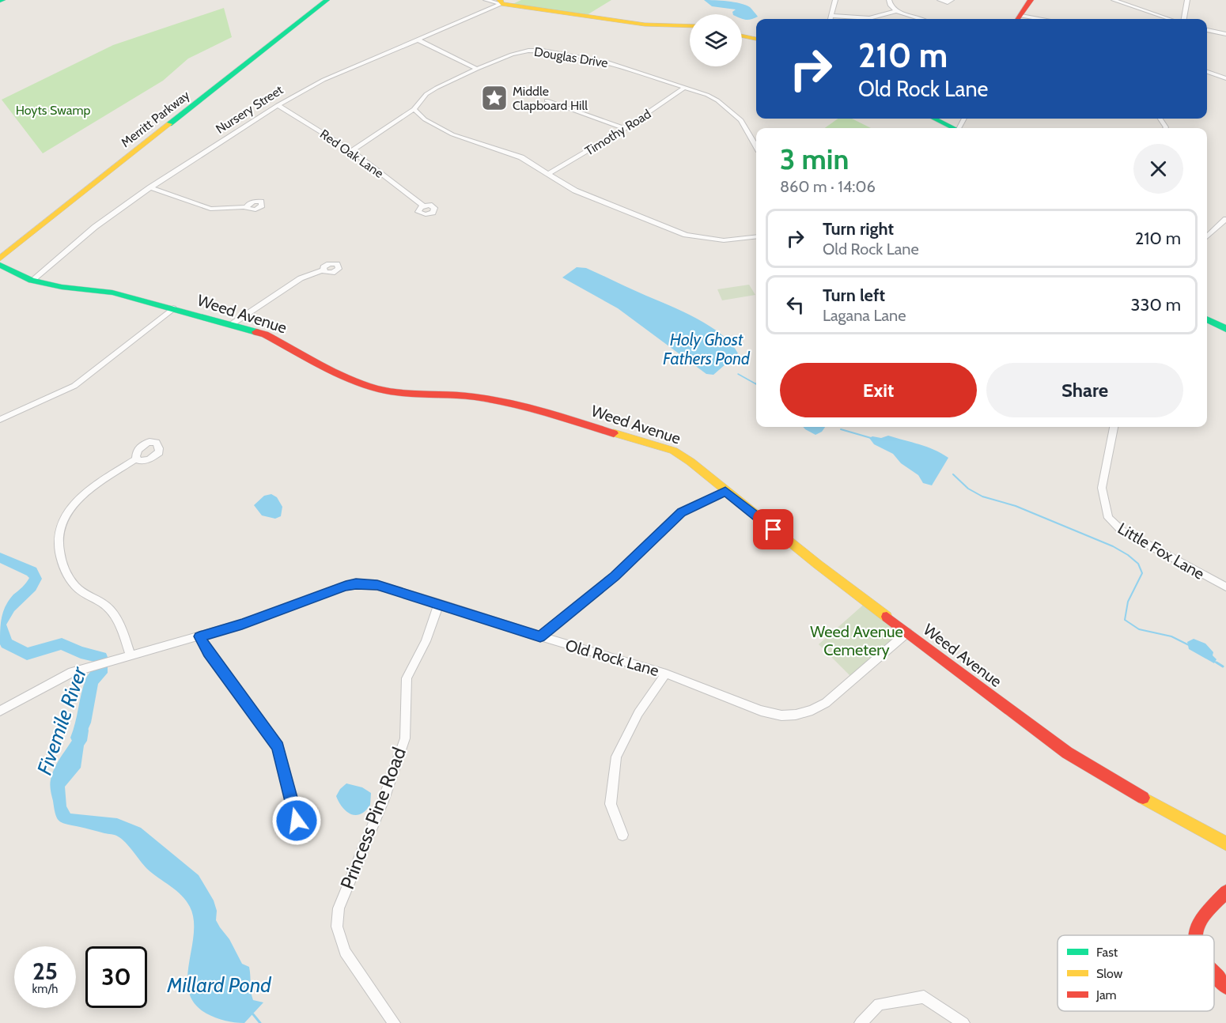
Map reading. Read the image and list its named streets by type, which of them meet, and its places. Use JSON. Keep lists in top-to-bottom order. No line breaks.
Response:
{"streets":{"main road":["Merritt Parkway","Weed Avenue"],"street":["Douglas Drive","Nursery Street","Timothy Road","Red Oak Lane","Little Fox Lane","Old Rock Lane","Princess Pine Road"]},"crossings":[["Douglas Drive","Timothy Road"],["Douglas Drive","Red Oak Lane"],["Nursery Street","Red Oak Lane"],["Nursery Street","Weed Avenue"],["Merritt Parkway","Weed Avenue"],["Weed Avenue","Old Rock Lane"],["Old Rock Lane","Princess Pine Road"]],"water":["Holy Ghost Fathers Pond","Fivemile River","Millard Pond"],"parks":["Hoyts Swamp","Weed Avenue Cemetery"],"places":{"place":["Middle Clapboard Hill"]},"legend":["Fast","Slow","Jam"],"page":{"turn":["210 m","Old Rock Lane"],"heading":["3 min","860 m · 14:06"],"list":[{"name":"Turn right","note":"Old Rock Lane","value":"210 m"},{"name":"Turn left","note":"Lagana Lane","value":"330 m"}],"buttons":["Exit","Share"],"speed":"25 km/h","limit":"30"}}
